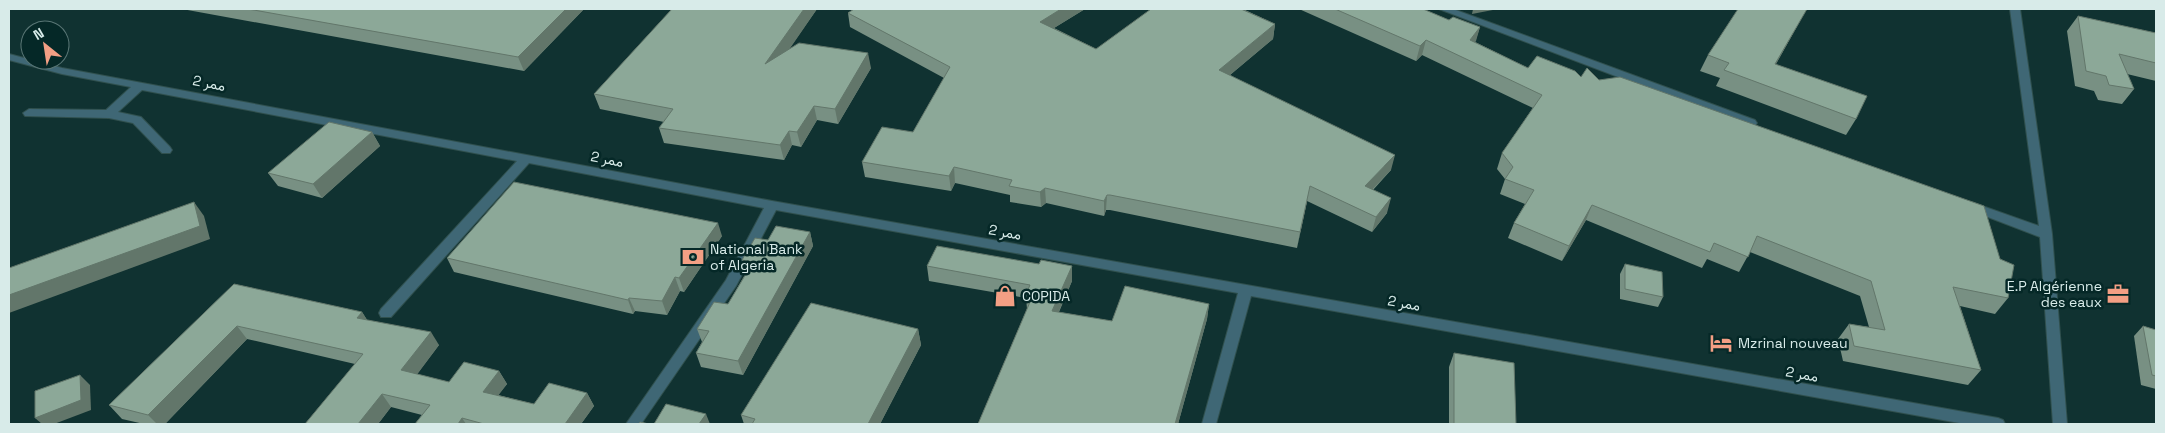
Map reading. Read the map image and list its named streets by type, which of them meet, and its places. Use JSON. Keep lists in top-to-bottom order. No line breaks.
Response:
{"streets":{"lane":["ممر 2"]},"places":{"bank":["National Bank of Algeria"],"office":["E.P Algérienne des eaux"],"shop":["COPIDA"],"hotel":["Mzrinal nouveau"]},"north":"top left"}
